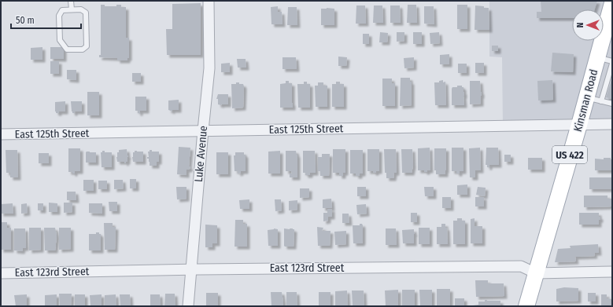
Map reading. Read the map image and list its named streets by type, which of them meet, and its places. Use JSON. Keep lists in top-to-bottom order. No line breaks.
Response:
{"streets":{"main road":["Kinsman Road","US 422"],"street":["East 125th Street","Luke Avenue","East 123rd Street"]},"crossings":[["Kinsman Road","East 125th Street"],["Kinsman Road","East 123rd Street"],["East 125th Street","Luke Avenue"],["Luke Avenue","East 123rd Street"]],"scale_bar":"50 m","north":"left"}
